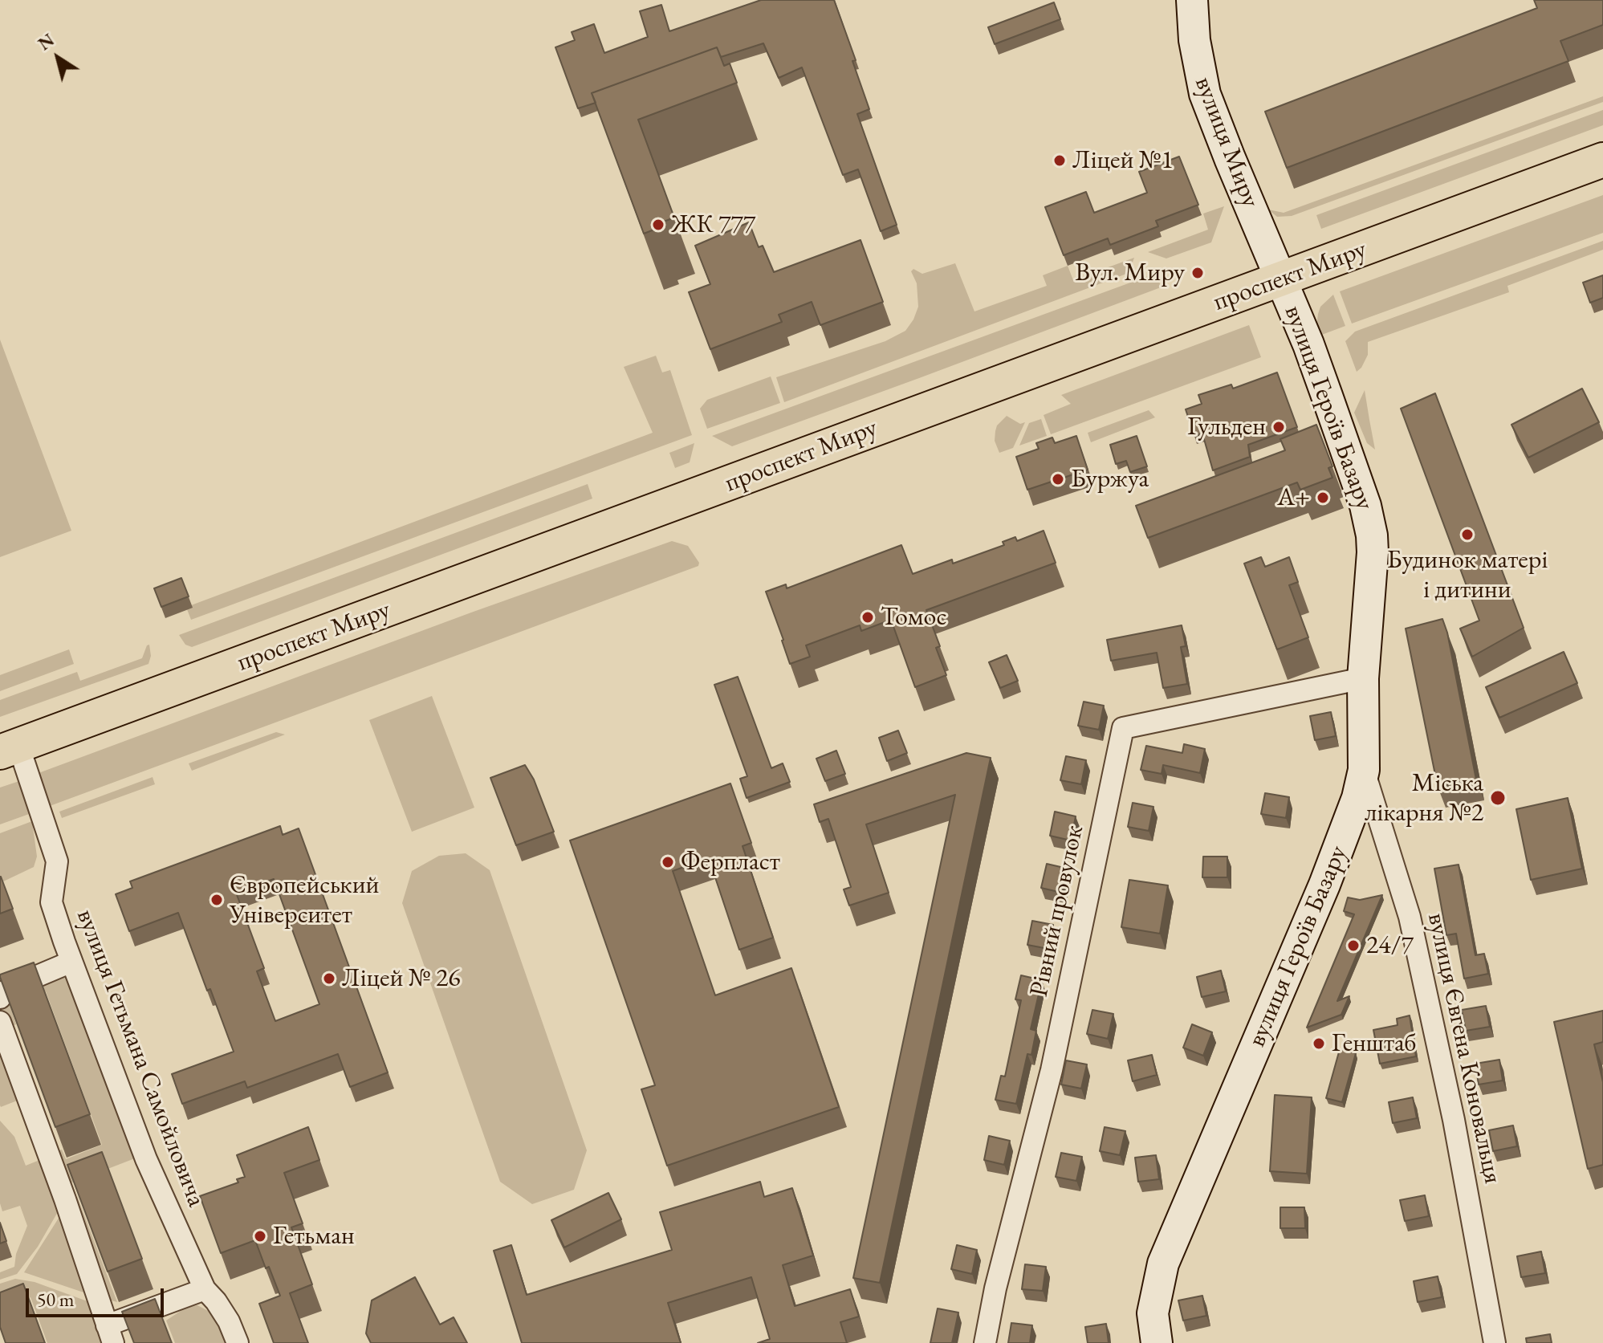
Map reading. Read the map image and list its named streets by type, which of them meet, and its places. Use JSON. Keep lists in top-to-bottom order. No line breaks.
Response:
{"streets":{"main road":["вулиця Миру","проспект Миру","вулиця Героїв Базару"],"street":["Рівний провулок","вулиця Євгена Коновальця","вулиця Гетьмана Самойловича"]},"crossings":[["вулиця Миру","проспект Миру"],["вулиця Миру","вулиця Героїв Базару"],["проспект Миру","вулиця Героїв Базару"],["проспект Миру","вулиця Гетьмана Самойловича"],["вулиця Героїв Базару","Рівний провулок"],["вулиця Героїв Базару","вулиця Євгена Коновальця"]],"places":["Ліцей №1","ЖК 777","Вул. Миру","Гульден","Буржуа","A+","Будинок матері і дитини","Томос","Міська лікарня №2","Ферпласт","Європейський Університет","24/7","Ліцей № 26","Генштаб","Гетьман"],"scale_bar":"50 m","north":"top left"}
